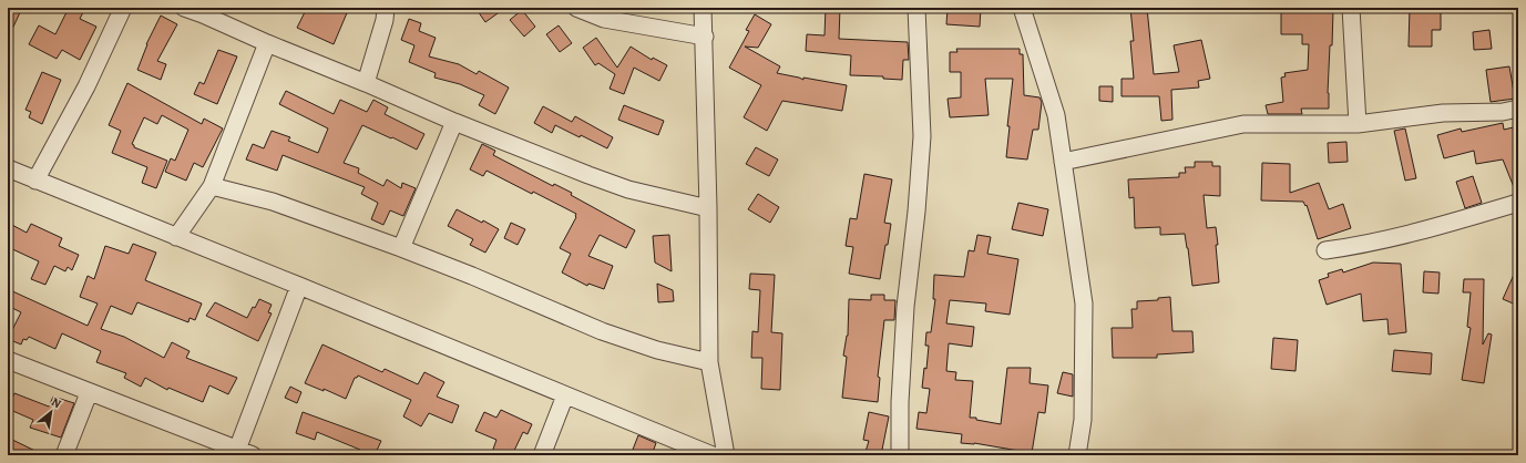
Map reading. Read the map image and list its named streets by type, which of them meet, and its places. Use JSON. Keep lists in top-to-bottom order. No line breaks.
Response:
{"north":"top right"}
